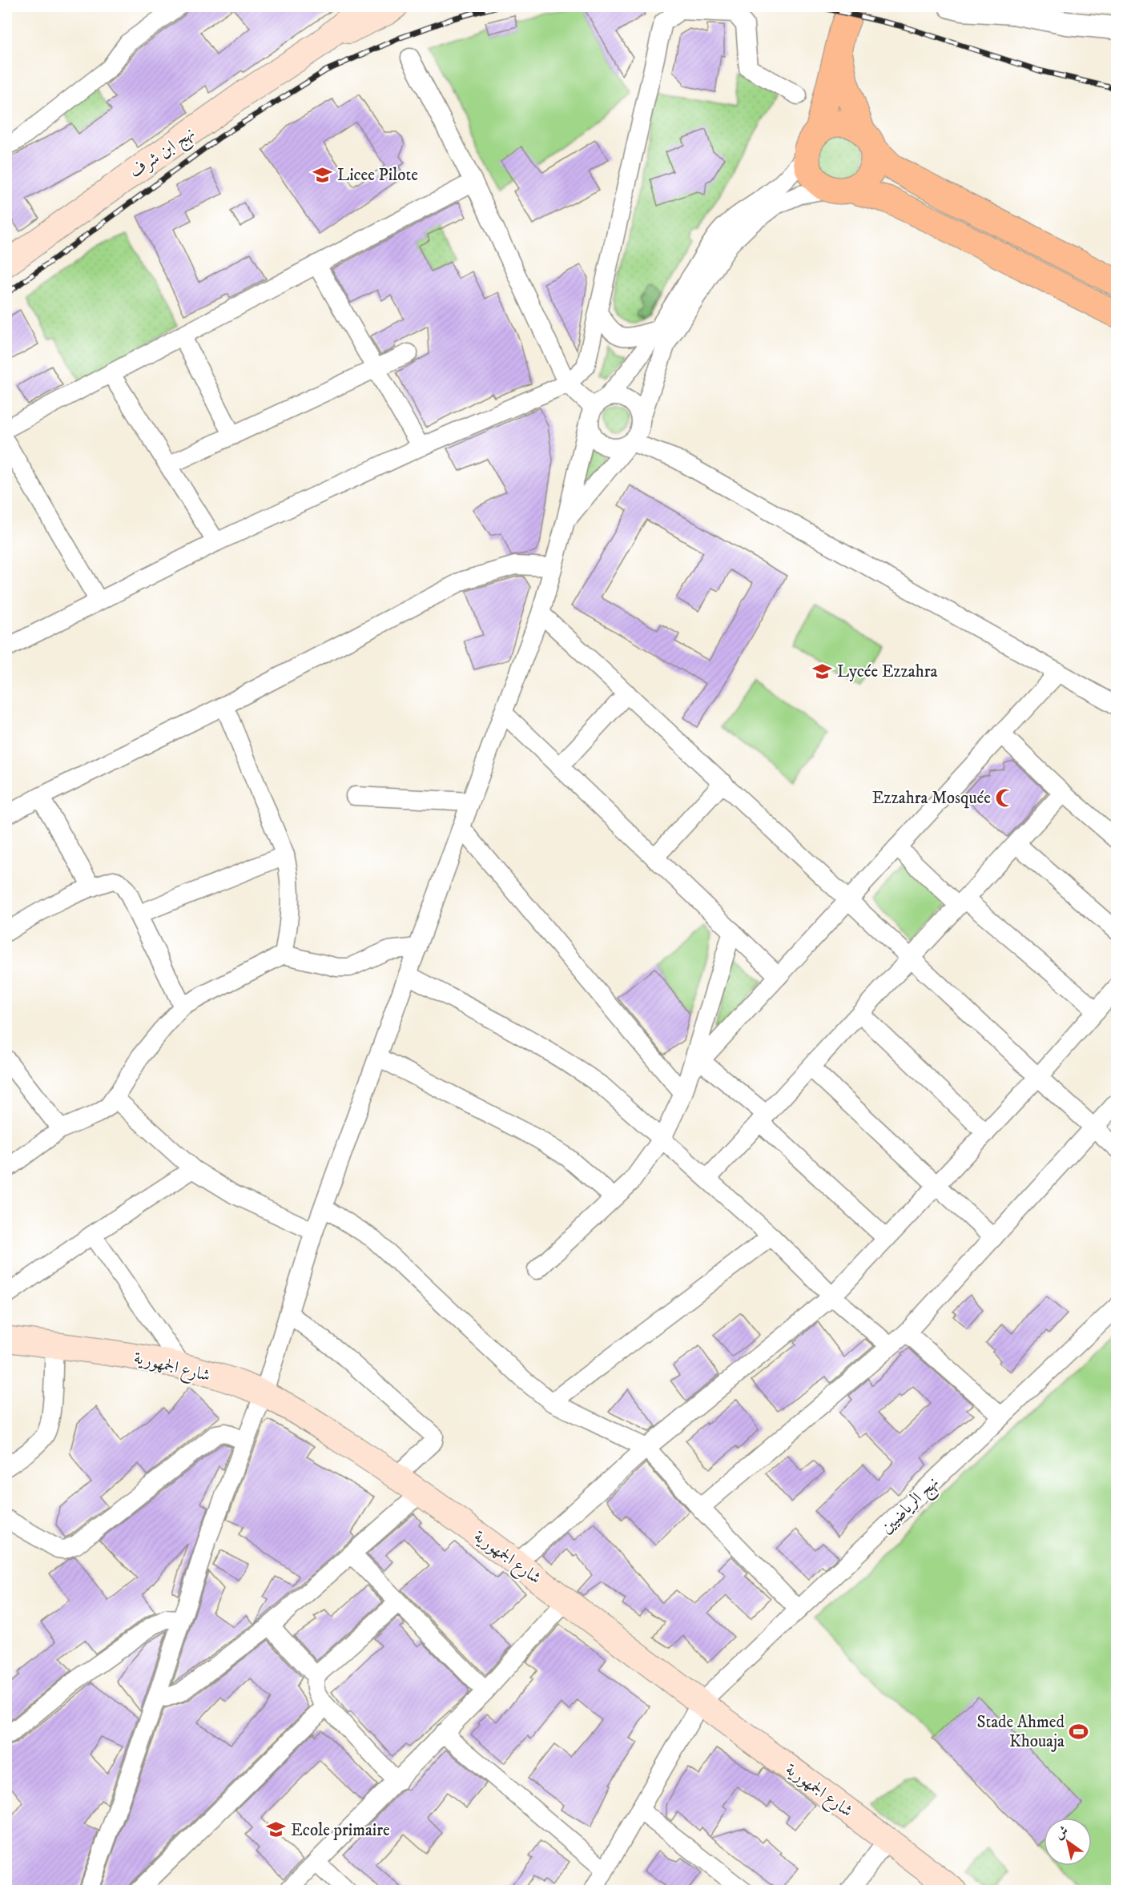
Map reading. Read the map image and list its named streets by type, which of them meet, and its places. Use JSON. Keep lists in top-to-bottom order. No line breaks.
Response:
{"streets":{"main road":["نهج ابن شرف","شارع الجمهورية"],"street":["نهج الرياضيين"]},"crossings":[["شارع الجمهورية","نهج الرياضيين"]],"places":{"school or university":["Licee Pilote","Lycée Ezzahra","Ecole primaire"],"mosque":["Ezzahra Mosquée"],"sports":["Stade Ahmed Khouaja"]},"north":"top left"}
